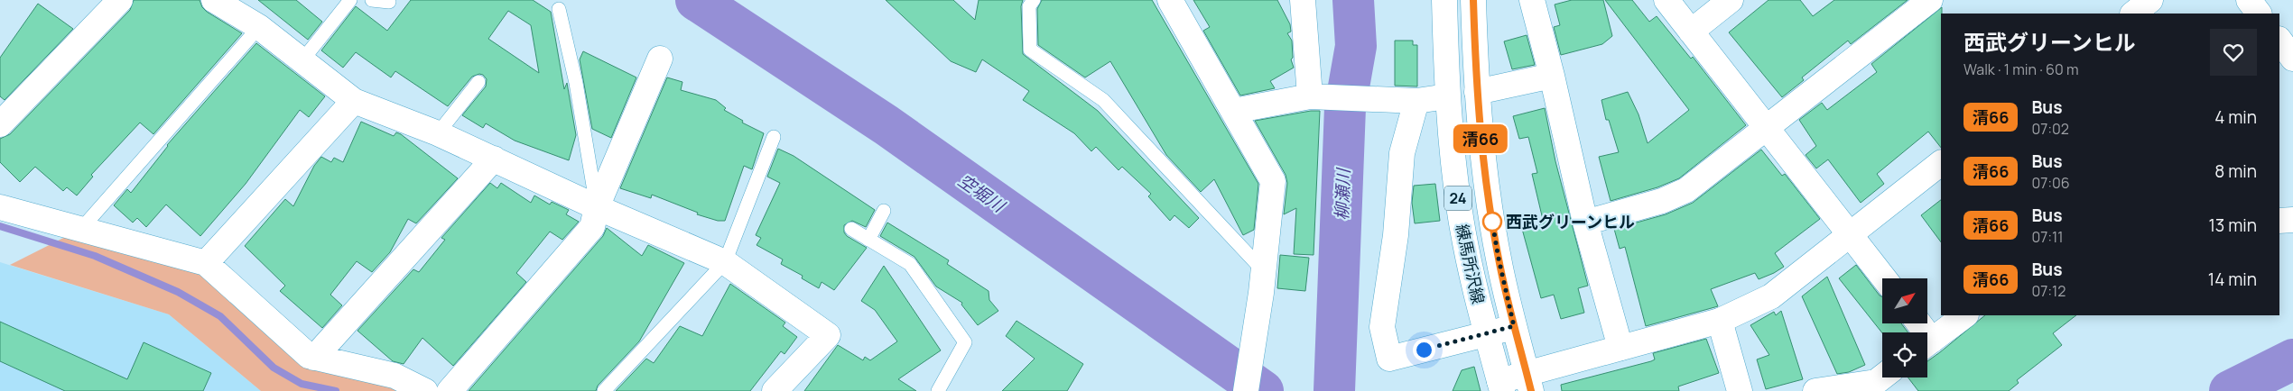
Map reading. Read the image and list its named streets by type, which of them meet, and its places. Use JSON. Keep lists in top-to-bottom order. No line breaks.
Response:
{"streets":{"street":["24","練馬所沢線"]},"water":["空堀川","柳瀬川"],"places":["西武グリーンヒル"],"lines":["bus line 清66"],"north":"top right","page":{"on_map":"清66","heading":["西武グリーンヒル","Walk · 1 min · 60 m"],"list":[{"mark":"清66","name":"Bus","note":"07:02","value":"4 min"},{"mark":"清66","name":"Bus","note":"07:06","value":"8 min"},{"mark":"清66","name":"Bus","note":"07:11","value":"13 min"},{"mark":"清66","name":"Bus","note":"07:12","value":"14 min"}]}}
